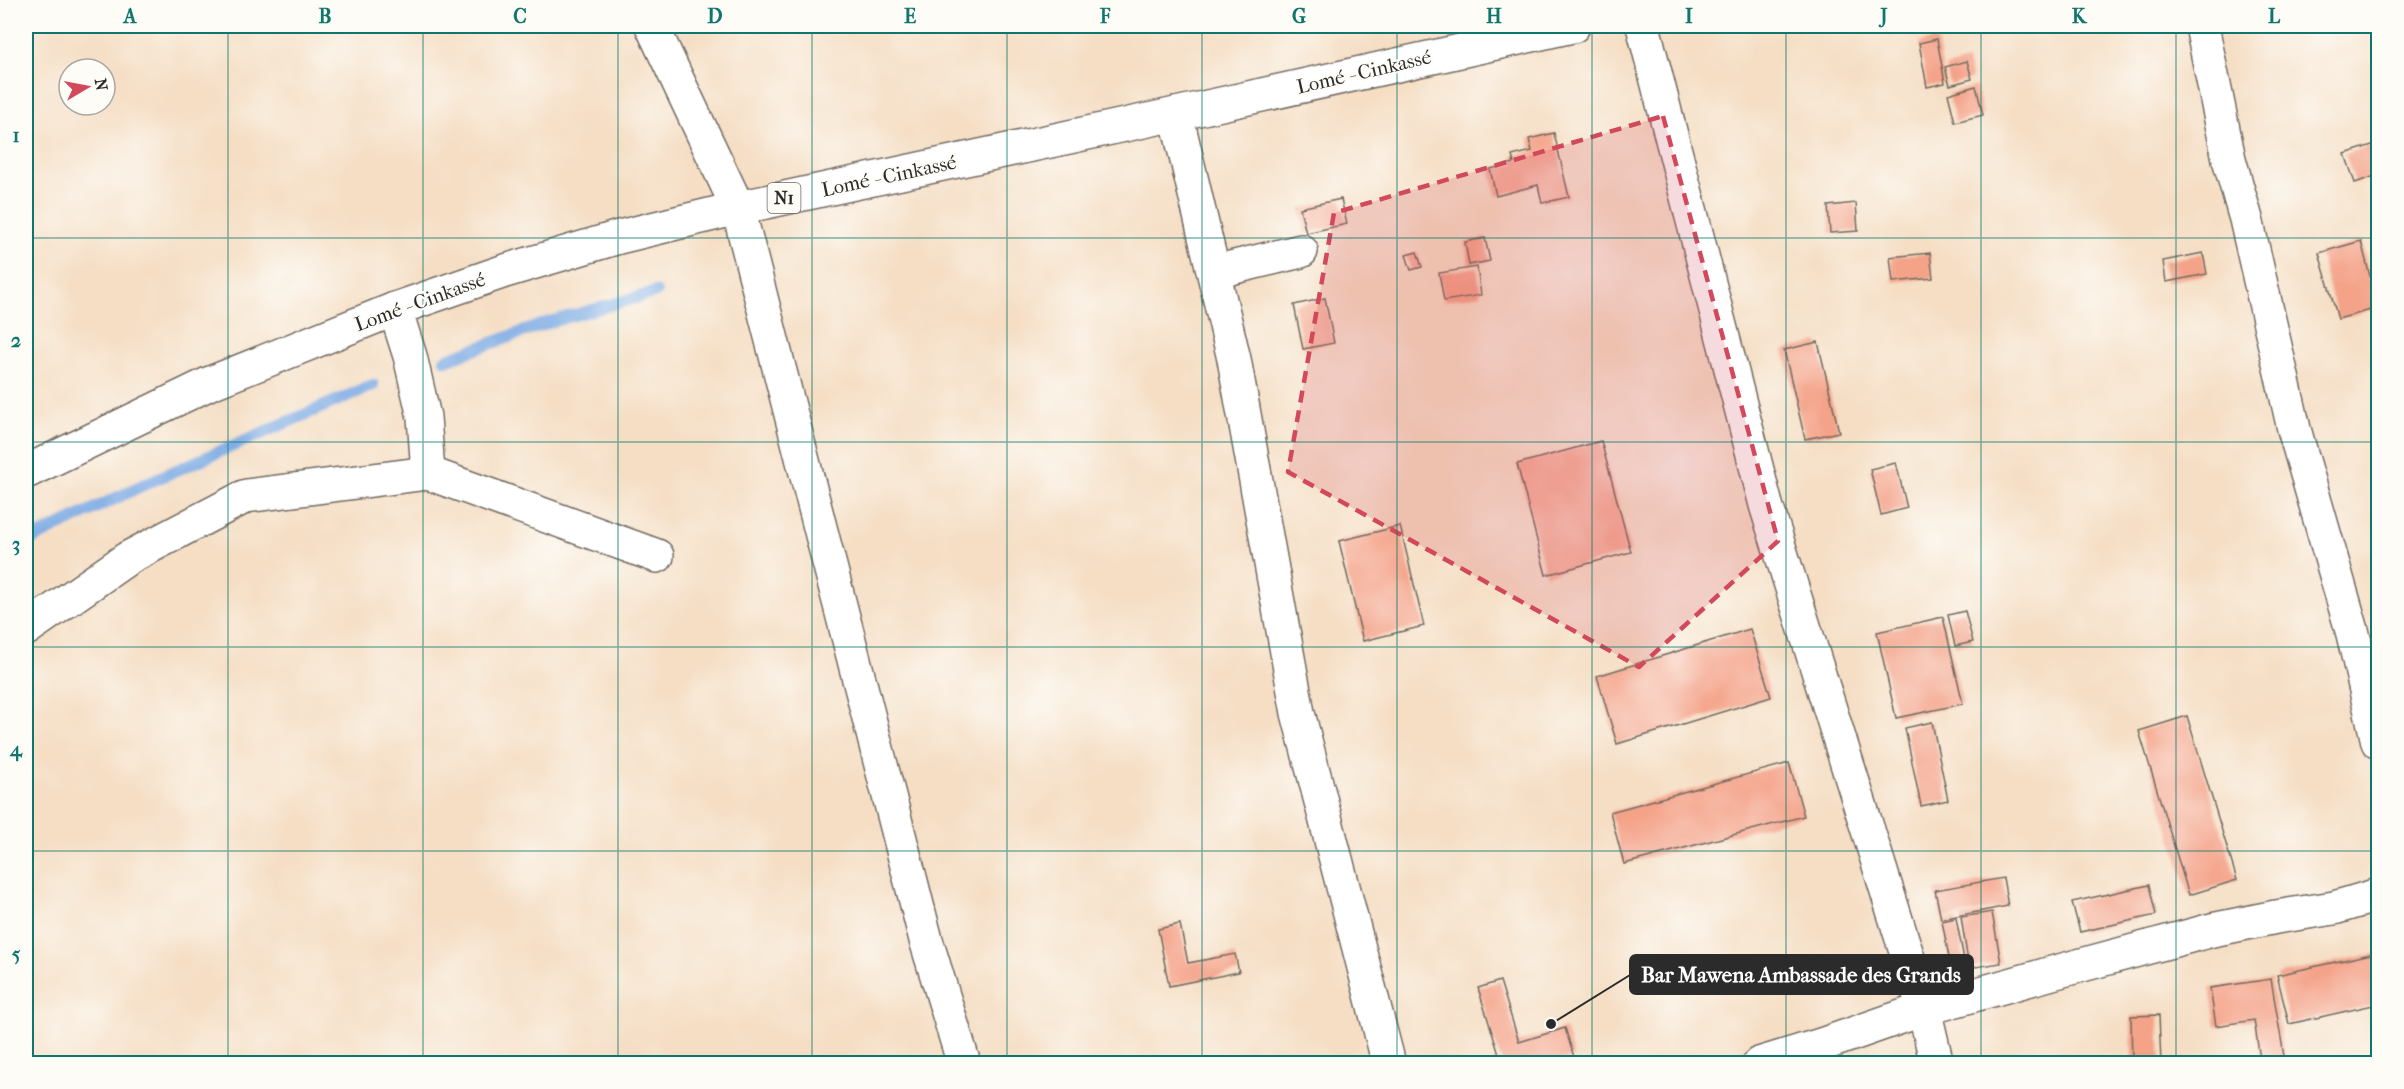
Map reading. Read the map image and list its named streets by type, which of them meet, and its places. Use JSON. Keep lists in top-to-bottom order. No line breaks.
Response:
{"streets":{"main road":["Lomé - Cinkassé","N1"]},"places":["Bar Mawena Ambassade des Grands"],"north":"right","grid":{"columns":["A","B","C","D","E","F","G","H","I","J","K","L"],"rows":["1","2","3","4","5"]}}
